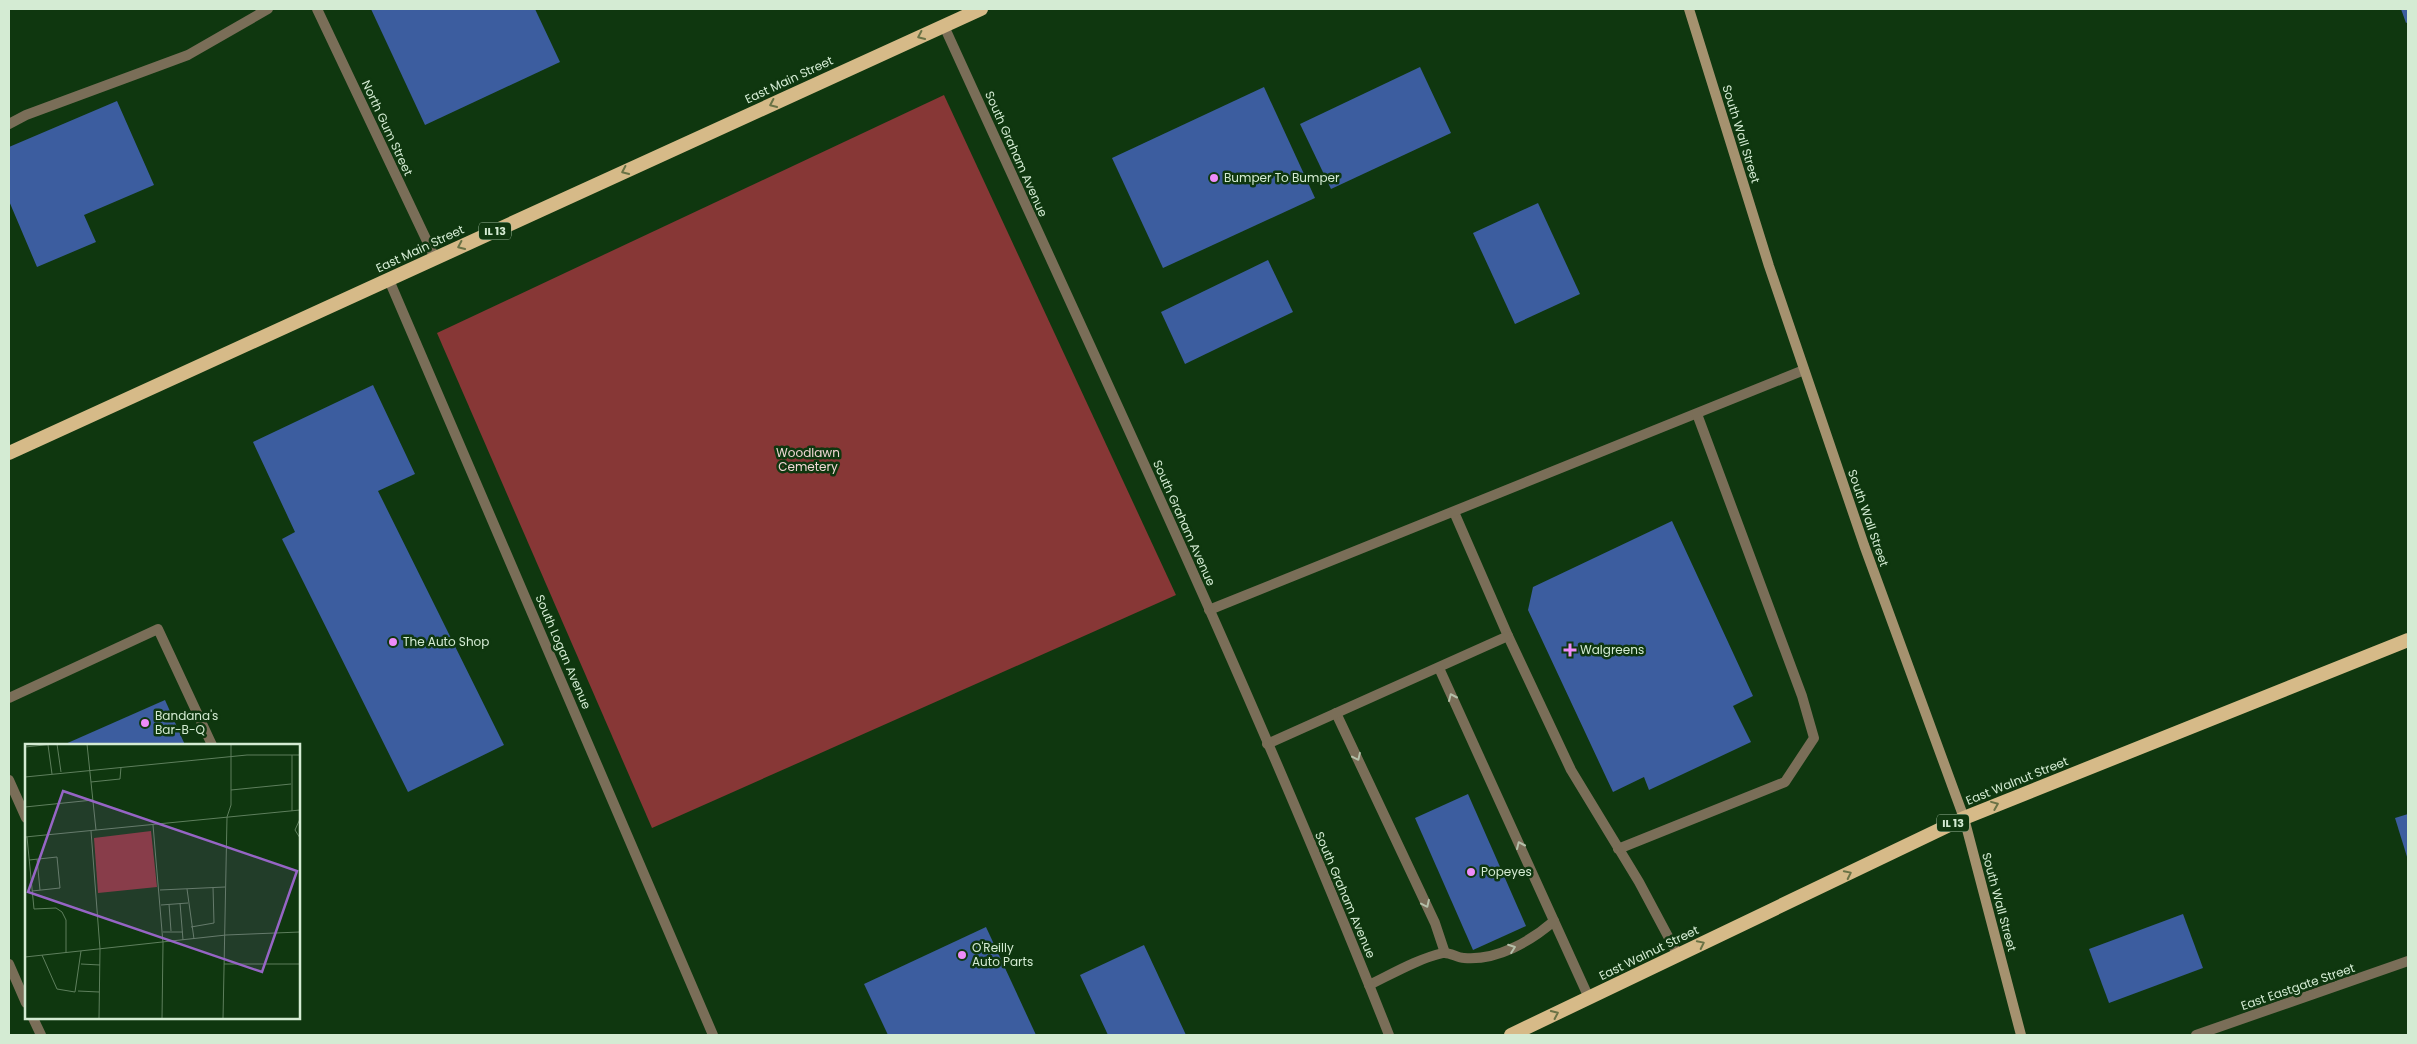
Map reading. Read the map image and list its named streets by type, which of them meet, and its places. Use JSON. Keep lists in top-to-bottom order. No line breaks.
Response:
{"streets":{"highway":["East Main Street","IL 13","East Walnut Street"],"main road":["South Wall Street"],"street":["North Gum Street","South Graham Avenue","South Logan Avenue","East Eastgate Street"]},"crossings":[["East Main Street","North Gum Street"],["East Main Street","South Graham Avenue"],["East Main Street","South Logan Avenue"],["South Wall Street","East Walnut Street"]],"one_way":["East Main Street","East Walnut Street"],"parks":["Woodlawn Cemetery"],"places":{"other":["Bumper To Bumper","The Auto Shop","Bandana's Bar-B-Q","Popeyes","O'Reilly Auto Parts"],"health":["Walgreens"]}}
